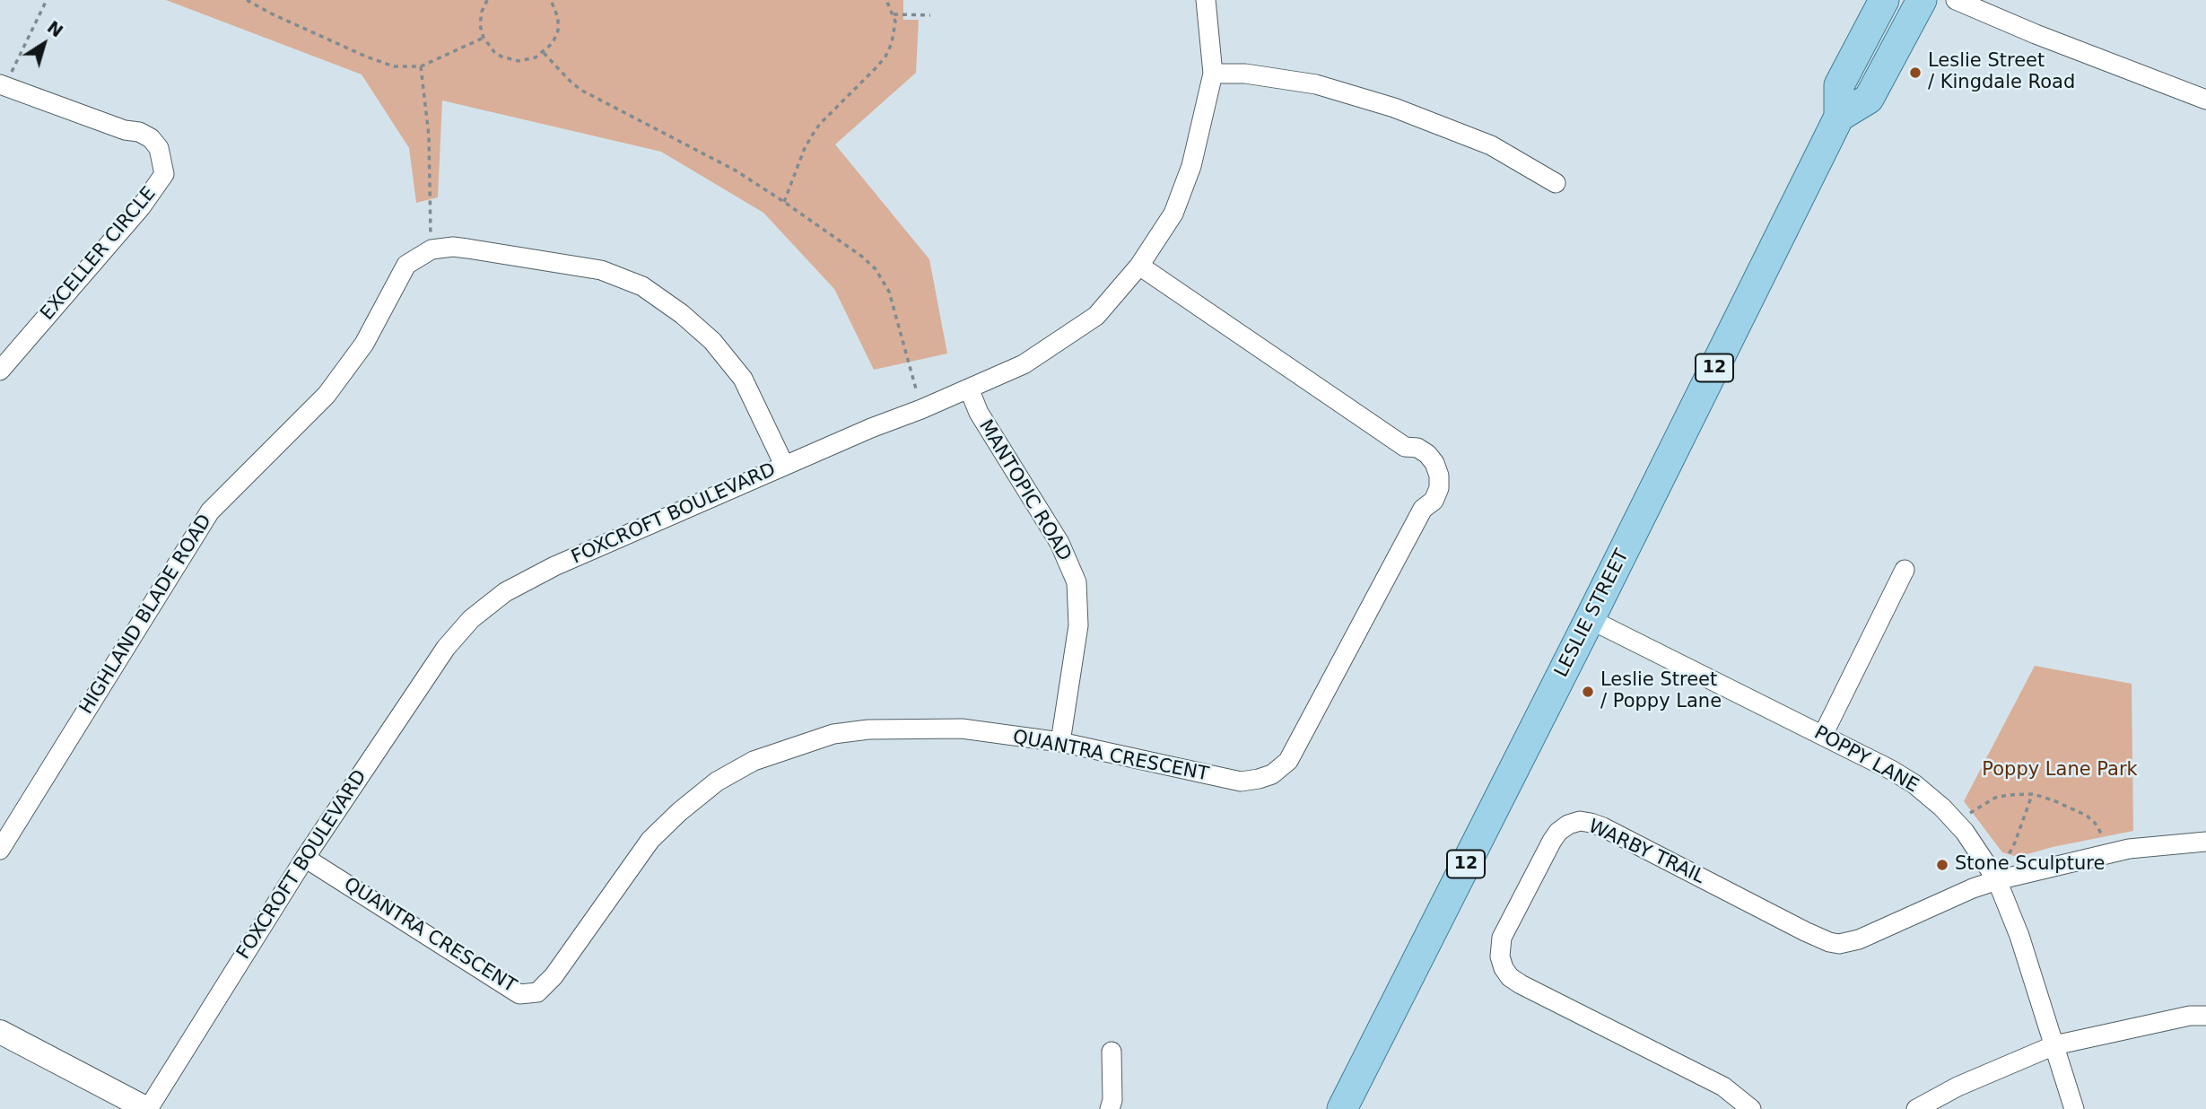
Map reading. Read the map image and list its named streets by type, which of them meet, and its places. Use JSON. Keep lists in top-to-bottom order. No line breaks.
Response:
{"streets":{"main road":["12","LESLIE STREET"],"street":["EXCELLER CIRCLE","MANTOPIC ROAD","FOXCROFT BOULEVARD","HIGHLAND BLADE ROAD","QUANTRA CRESCENT","POPPY LANE","WARBY TRAIL"]},"crossings":[["MANTOPIC ROAD","FOXCROFT BOULEVARD"],["MANTOPIC ROAD","QUANTRA CRESCENT"],["FOXCROFT BOULEVARD","QUANTRA CRESCENT"],["LESLIE STREET","POPPY LANE"],["POPPY LANE","WARBY TRAIL"]],"parks":["Poppy Lane Park"],"places":["Leslie Street / Kingdale Road","Leslie Street / Poppy Lane","Stone Sculpture"],"north":"top right"}
